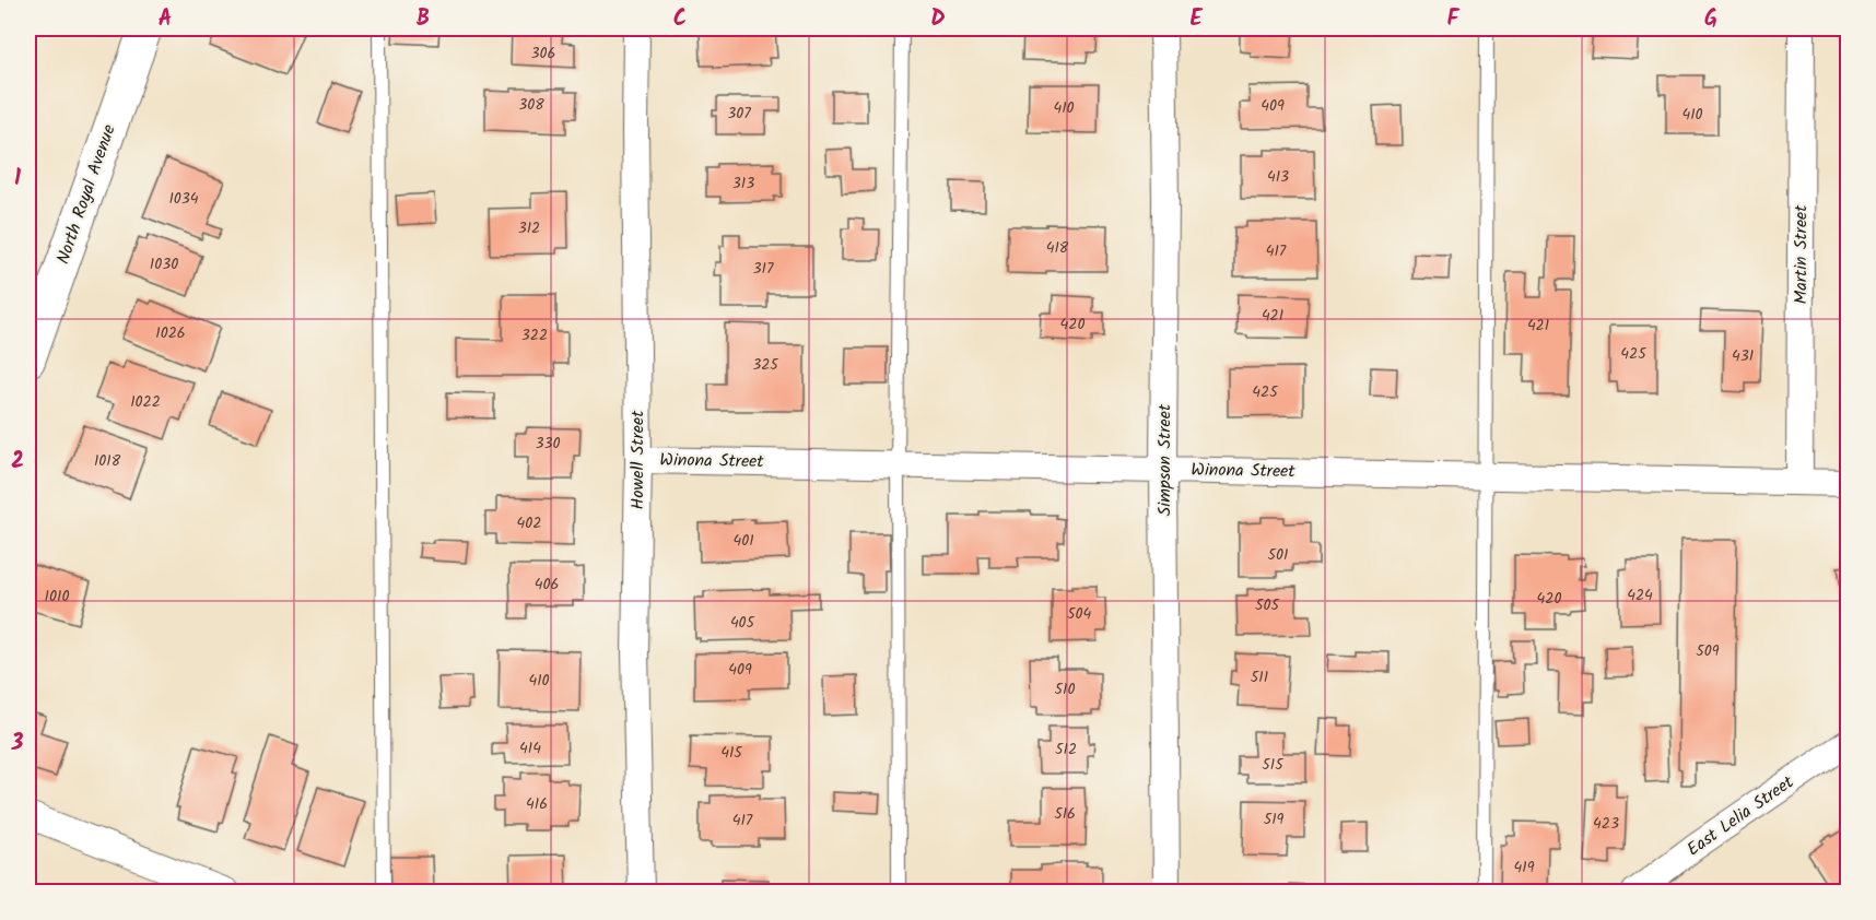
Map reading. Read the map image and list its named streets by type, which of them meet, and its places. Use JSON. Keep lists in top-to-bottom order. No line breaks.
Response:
{"streets":{"street":["North Royal Avenue","Martin Street","Howell Street","Simpson Street","Winona Street","East Lelia Street"]},"crossings":[["Martin Street","Winona Street"],["Howell Street","Winona Street"],["Simpson Street","Winona Street"]],"house_numbers":["306","308","409","410","307","410","413","313","1034","312","418","417","1030","317","421","420","421","1026","322","425","431","325","425","1022","330","1018","402","401","501","406","424","1010","420","505","504","405","509","409","511","410","510","414","512","415","515","416","516","519","417","423","419"],"grid":{"columns":["A","B","C","D","E","F","G"],"rows":["1","2","3"]}}
